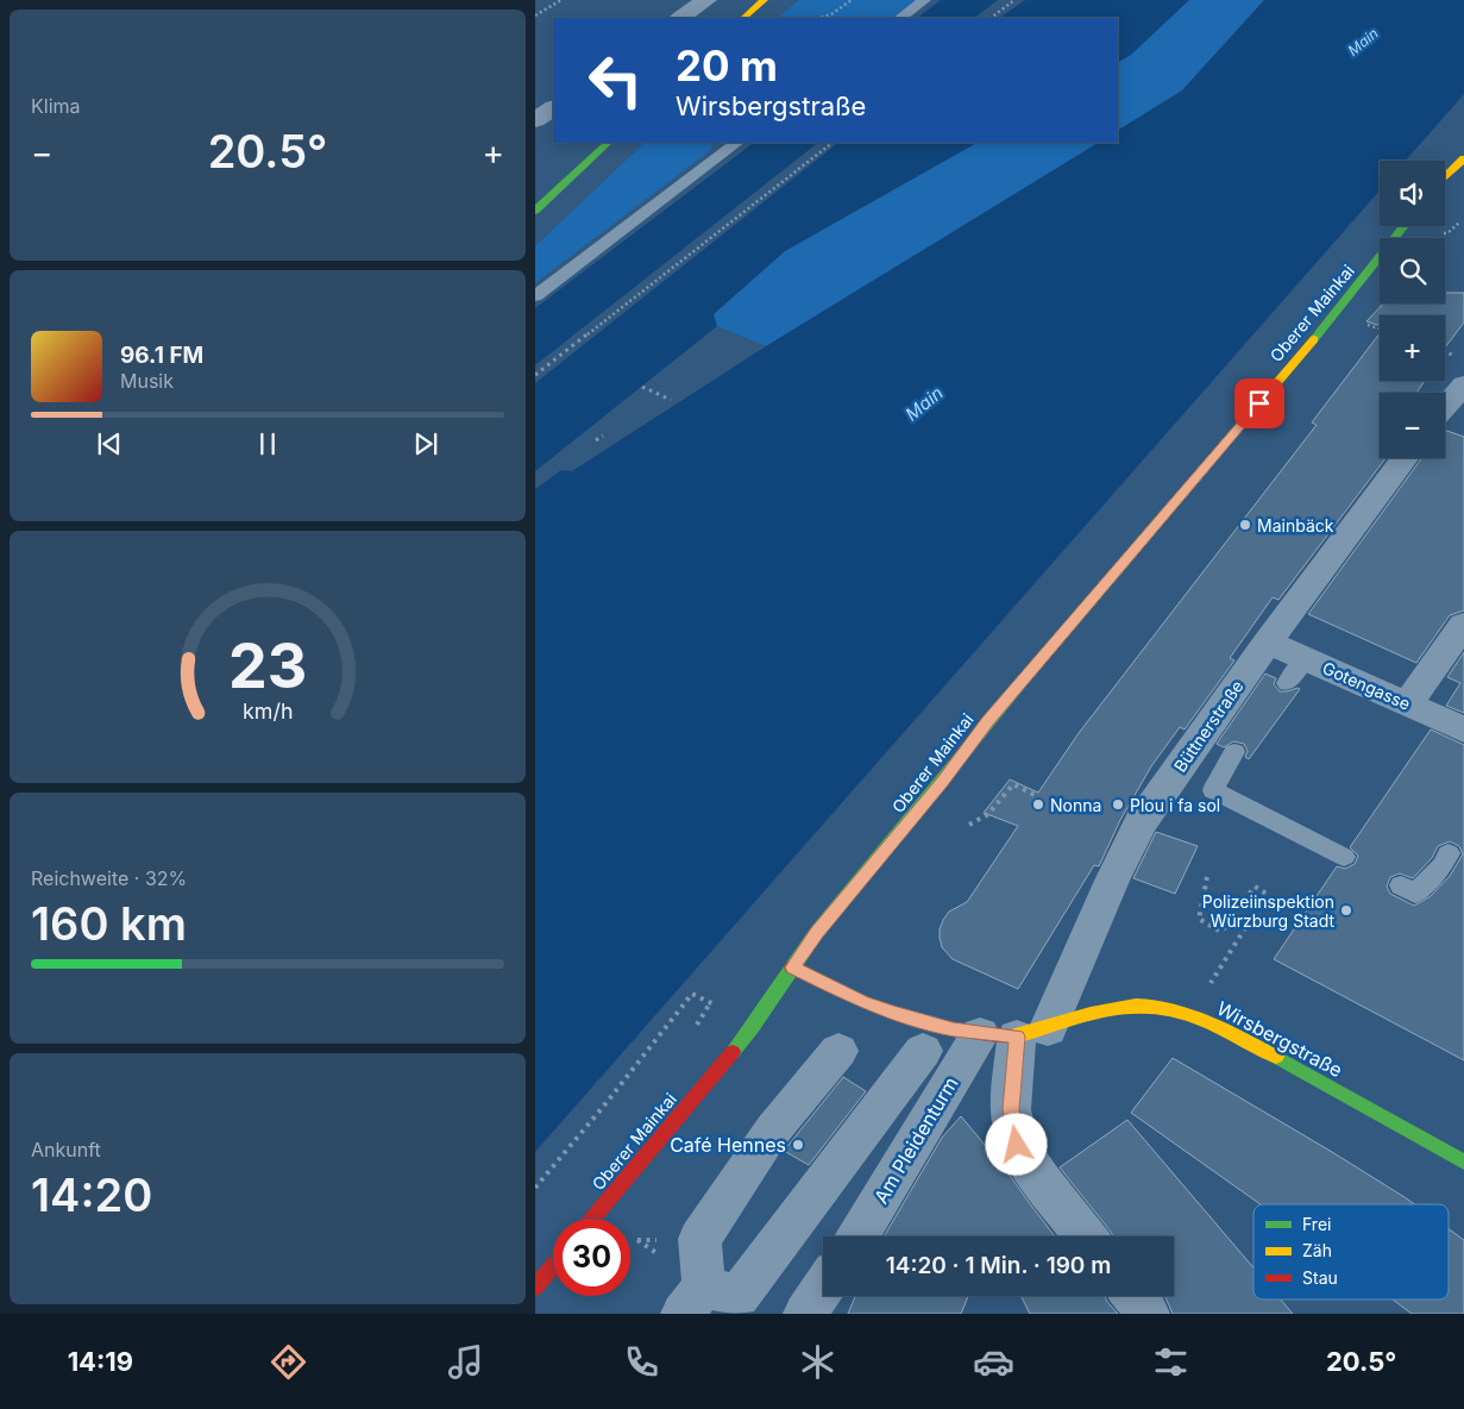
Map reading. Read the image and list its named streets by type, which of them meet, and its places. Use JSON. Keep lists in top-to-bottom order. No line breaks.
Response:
{"streets":{"street":["Oberer Mainkai","Gotengasse","Büttnerstraße","Wirsbergstraße","Am Pleidenturm"]},"crossings":[["Gotengasse","Büttnerstraße"],["Büttnerstraße","Wirsbergstraße"],["Büttnerstraße","Am Pleidenturm"],["Wirsbergstraße","Am Pleidenturm"]],"water":["Main"],"places":["Mainbäck","Nonna","Plou i fa sol","Polizeiinspektion Würzburg Stadt","Café Hennes"],"legend":["Frei","Zäh","Stau"],"page":{"tile":["Klima",["Reichweite · 32%","160 km"],["Ankunft","14:20"]],"turn":["20 m","Wirsbergstraße"],"heat":["−","20.5°","+"],"map_buttons":["+","−"],"song":["96.1 FM","Musik"],"limit":"30","trip":"14:20 · 1 Min. · 190 m","tabs":["14:19","20.5°"],"gauge":["23","km/h"]}}
